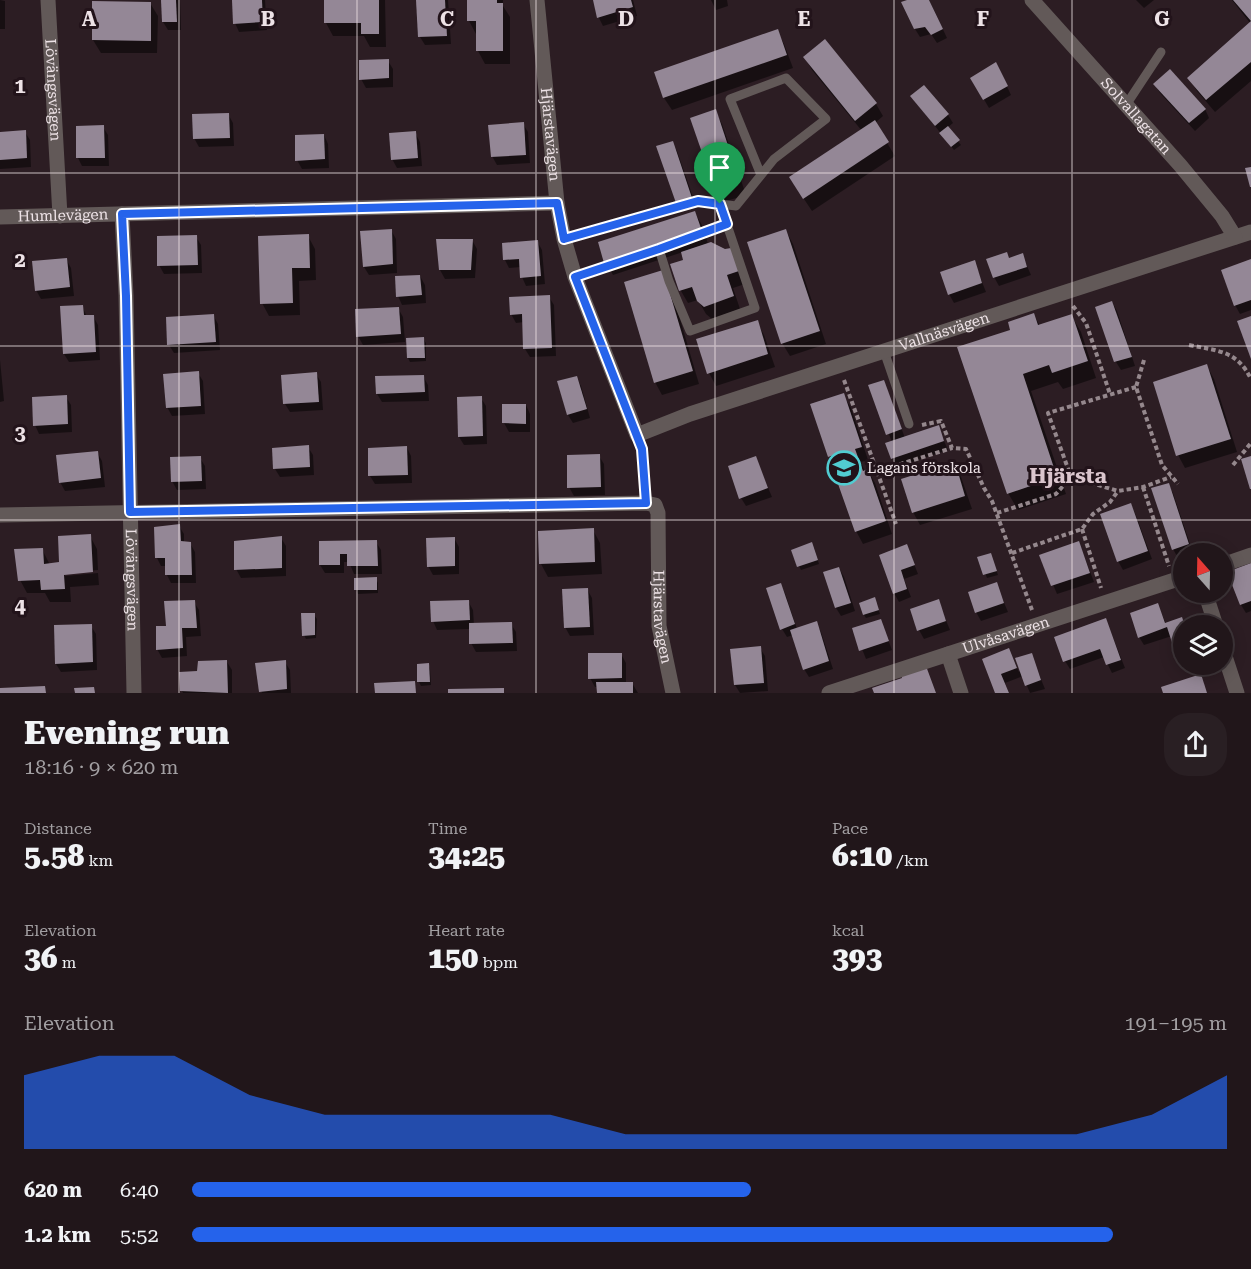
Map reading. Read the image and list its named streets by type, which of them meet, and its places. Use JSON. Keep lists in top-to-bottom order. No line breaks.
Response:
{"streets":{"street":["Lövängsvägen","Solvallagatan","Hjärstavägen","Humlevägen","Vallnäsvägen","Ulvåsavägen"]},"crossings":[["Lövängsvägen","Humlevägen"],["Solvallagatan","Vallnäsvägen"],["Hjärstavägen","Humlevägen"],["Hjärstavägen","Vallnäsvägen"]],"districts":["Hjärsta"],"places":{"school or university":["Lagans förskola"]},"north":"top","page":{"heading":["Evening run","18:16 · 9 × 620 m"],"stats":[["Distance","5.58 km"],["Time","34:25"],["Pace","6:10 /km"],["Elevation","36 m"],["Heart rate","150 bpm"],["kcal","393"]],"chart":["Elevation","191–195 m"],"list":[{"name":"620 m","note":"6:40"},{"name":"1.2 km","note":"5:52"}]},"grid":{"columns":["A","B","C","D","E","F","G"],"rows":["1","2","3","4"]}}
